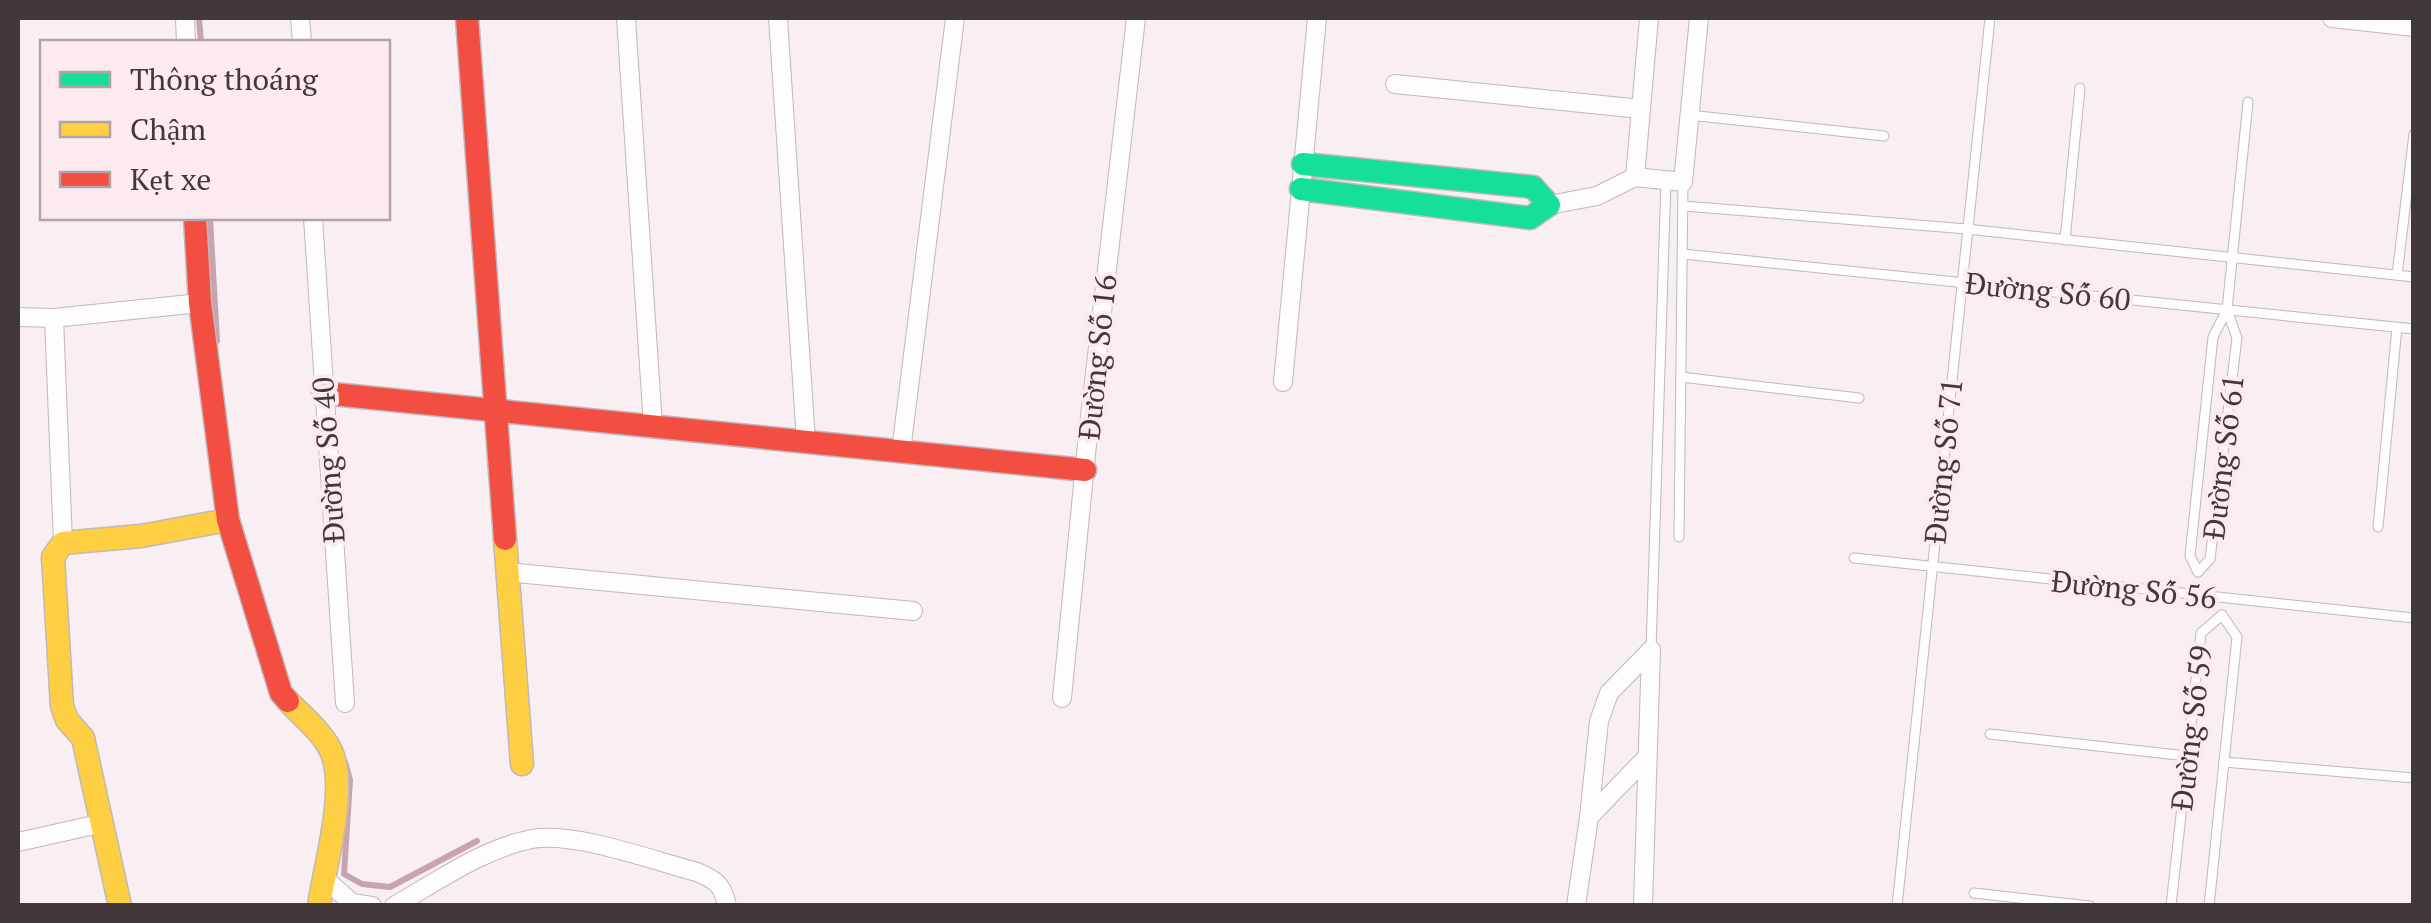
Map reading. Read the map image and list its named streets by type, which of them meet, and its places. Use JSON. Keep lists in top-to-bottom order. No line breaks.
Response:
{"streets":{"street":["Đường Số 16","Đường Số 40"],"lane":["Đường Số 60","Đường Số 61","Đường Số 71","Đường Số 56","Đường Số 59"]},"crossings":[["Đường Số 60","Đường Số 61"],["Đường Số 60","Đường Số 71"],["Đường Số 71","Đường Số 56"]],"legend":["Thông thoáng","Chậm","Kẹt xe"]}
